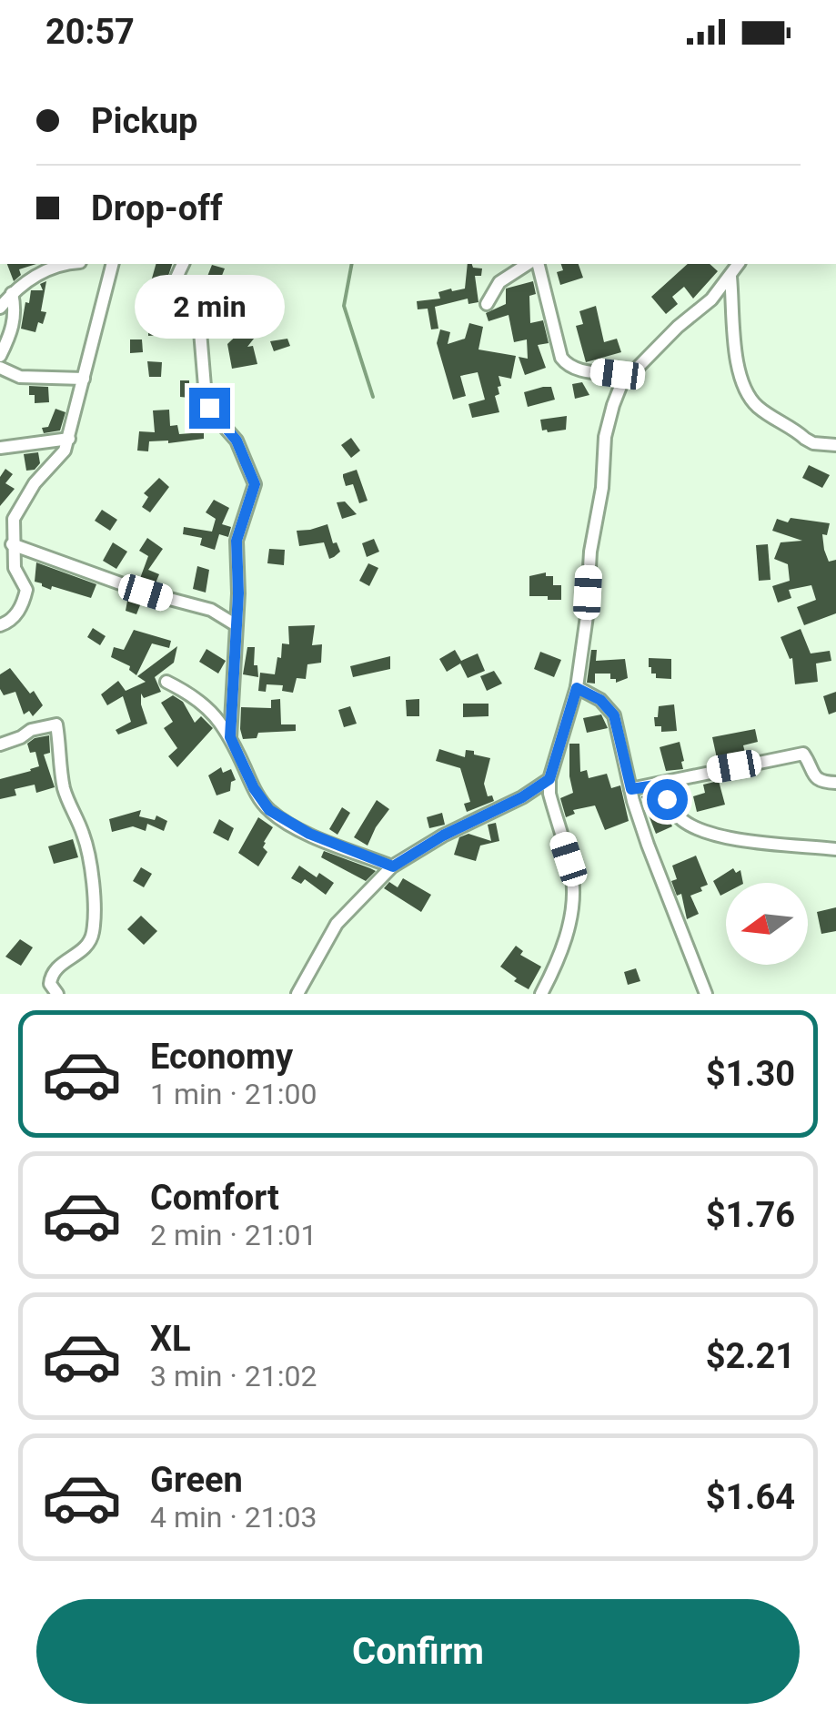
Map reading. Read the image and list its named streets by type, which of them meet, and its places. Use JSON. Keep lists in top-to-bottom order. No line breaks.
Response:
{"north":"left","page":{"status":"20:57","banner":["Pickup","Drop-off"],"bubble":"2 min","list":[{"name":"Economy","note":"1 min · 21:00","value":"$1.30"},{"name":"Comfort","note":"2 min · 21:01","value":"$1.76"},{"name":"XL","note":"3 min · 21:02","value":"$2.21"},{"name":"Green","note":"4 min · 21:03","value":"$1.64"}],"buttons":"Confirm"}}
